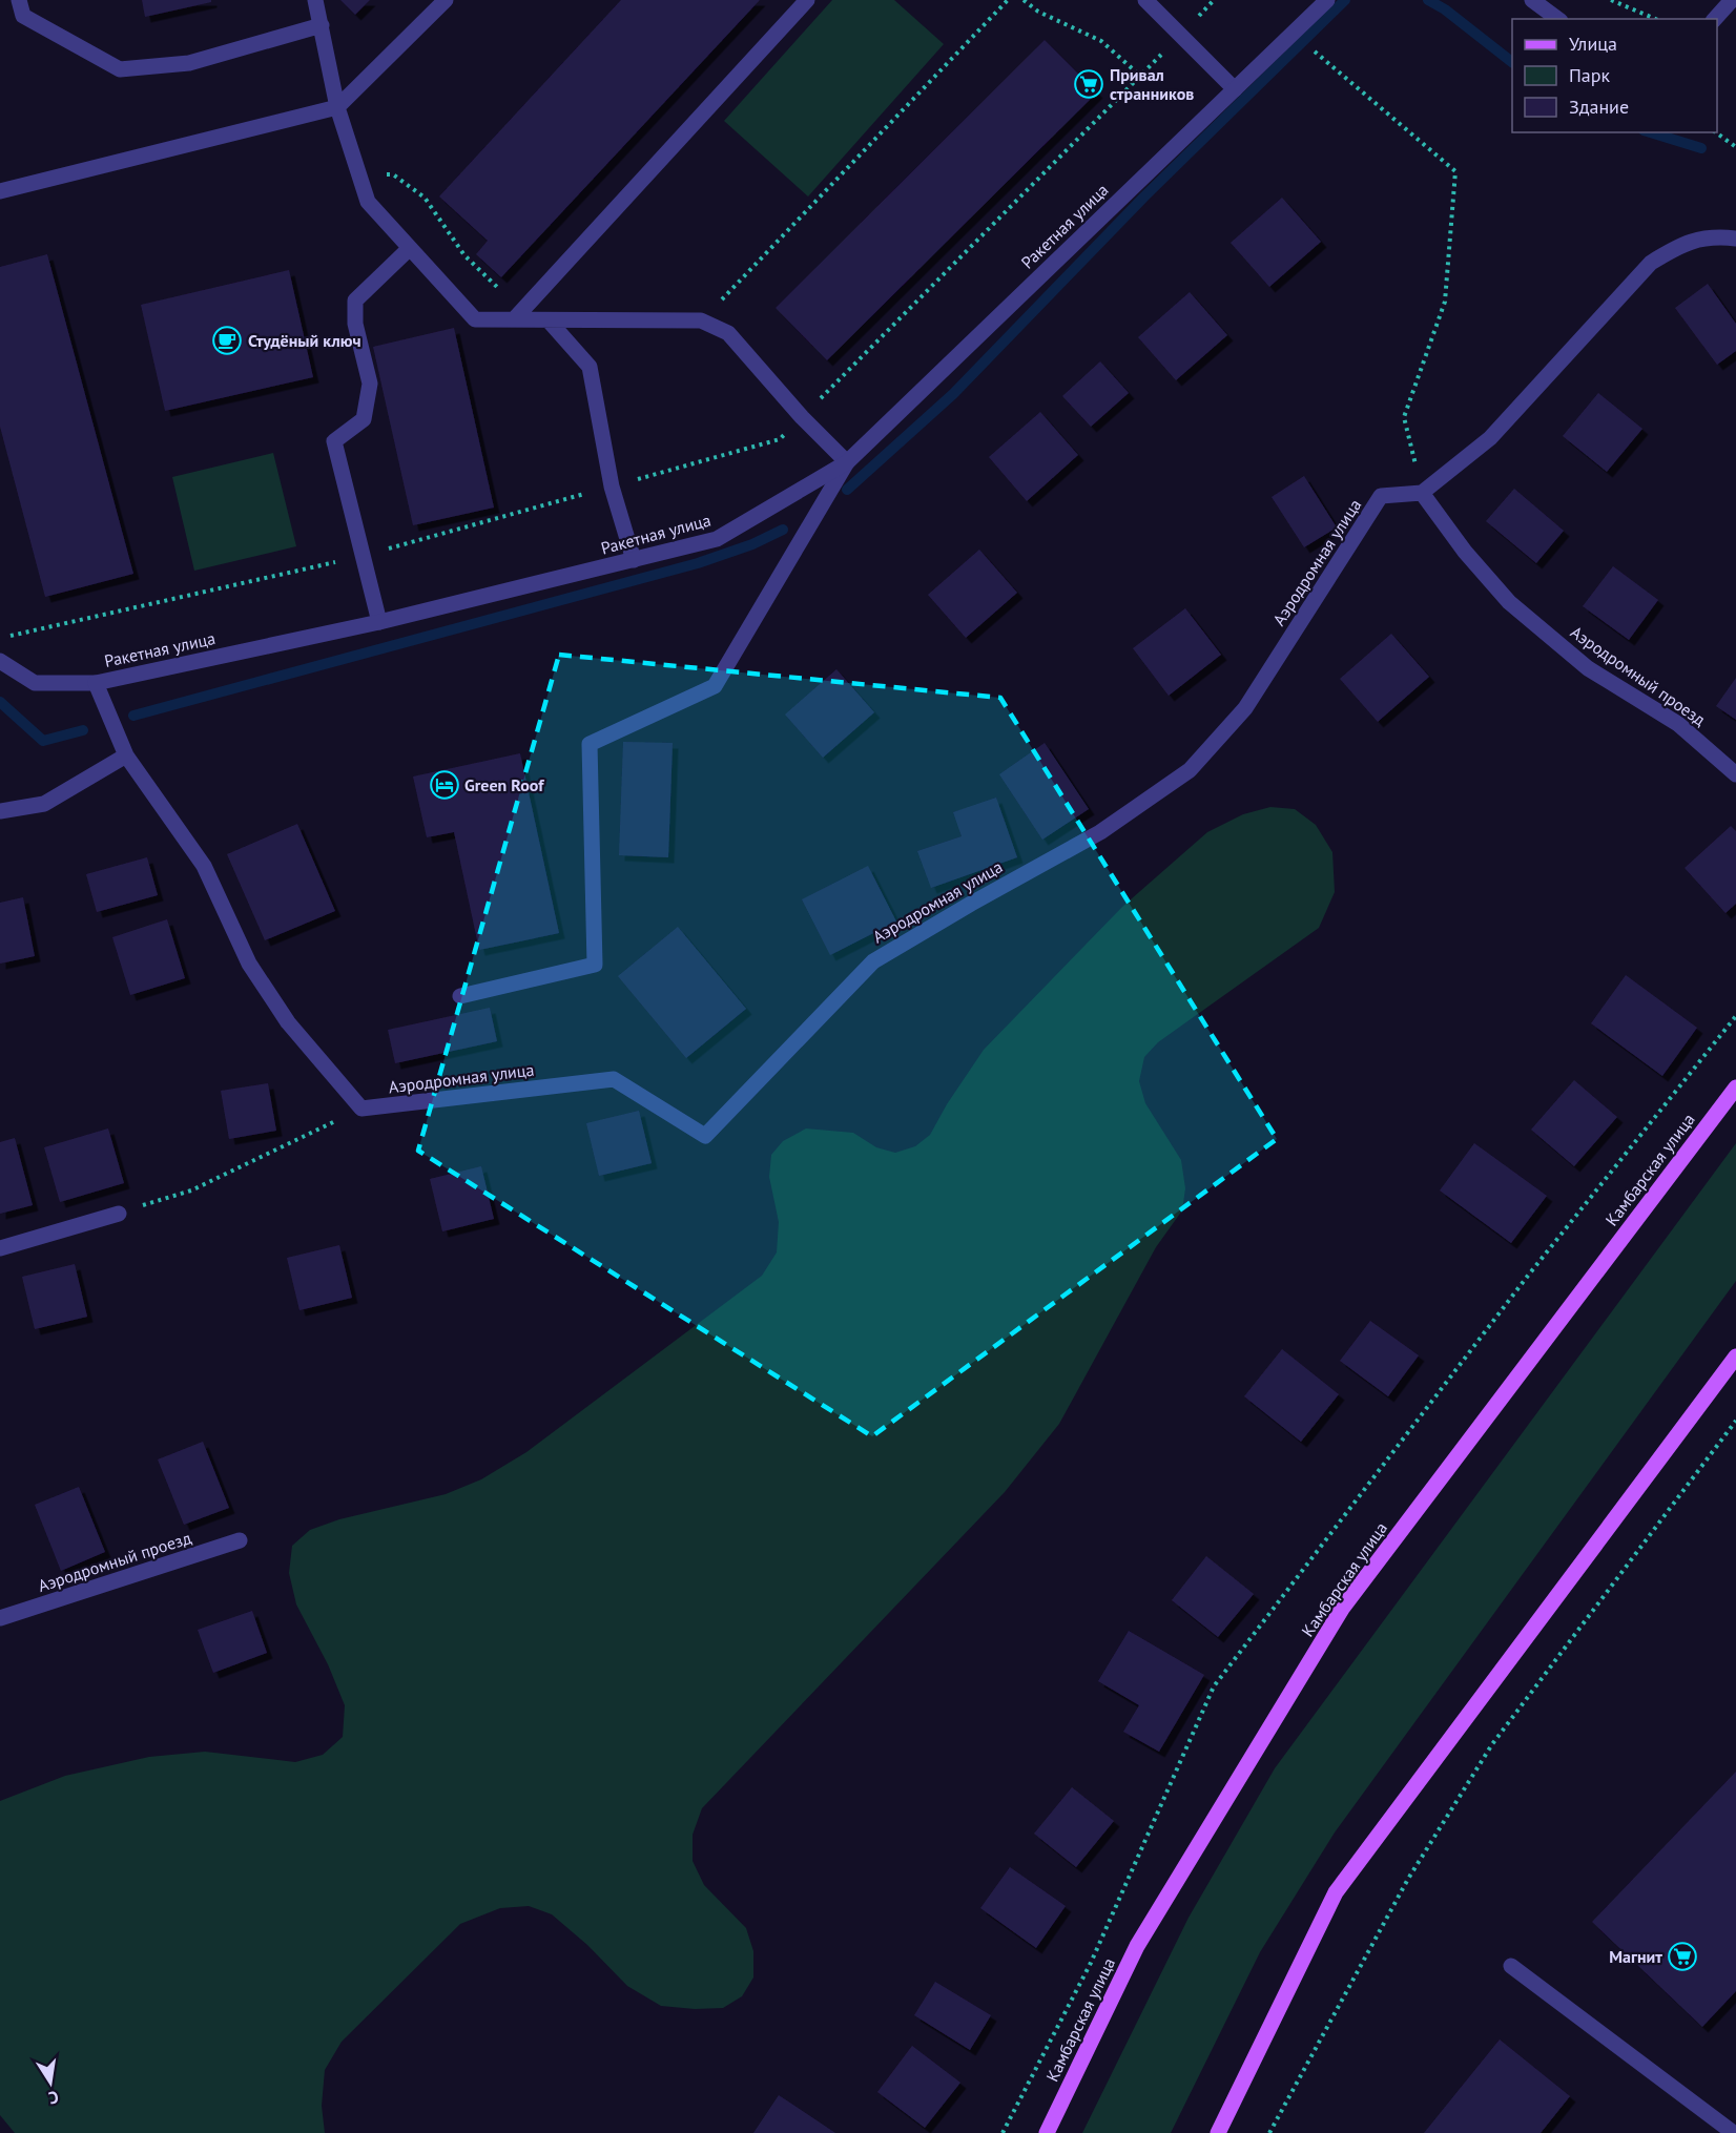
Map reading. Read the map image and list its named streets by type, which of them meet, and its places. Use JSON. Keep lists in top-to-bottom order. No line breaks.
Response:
{"streets":{"main road":["Камбарская улица"],"street":["Ракетная улица","Аэродромная улица","Аэродромный проезд"]},"crossings":[["Аэродромная улица","Аэродромный проезд"]],"places":{"supermarket":["Привал странников","Магнит"],"cafe":["Студёный ключ"],"hotel":["Green Roof"]},"legend":["Улица","Парк","Здание"],"north":"bottom"}
